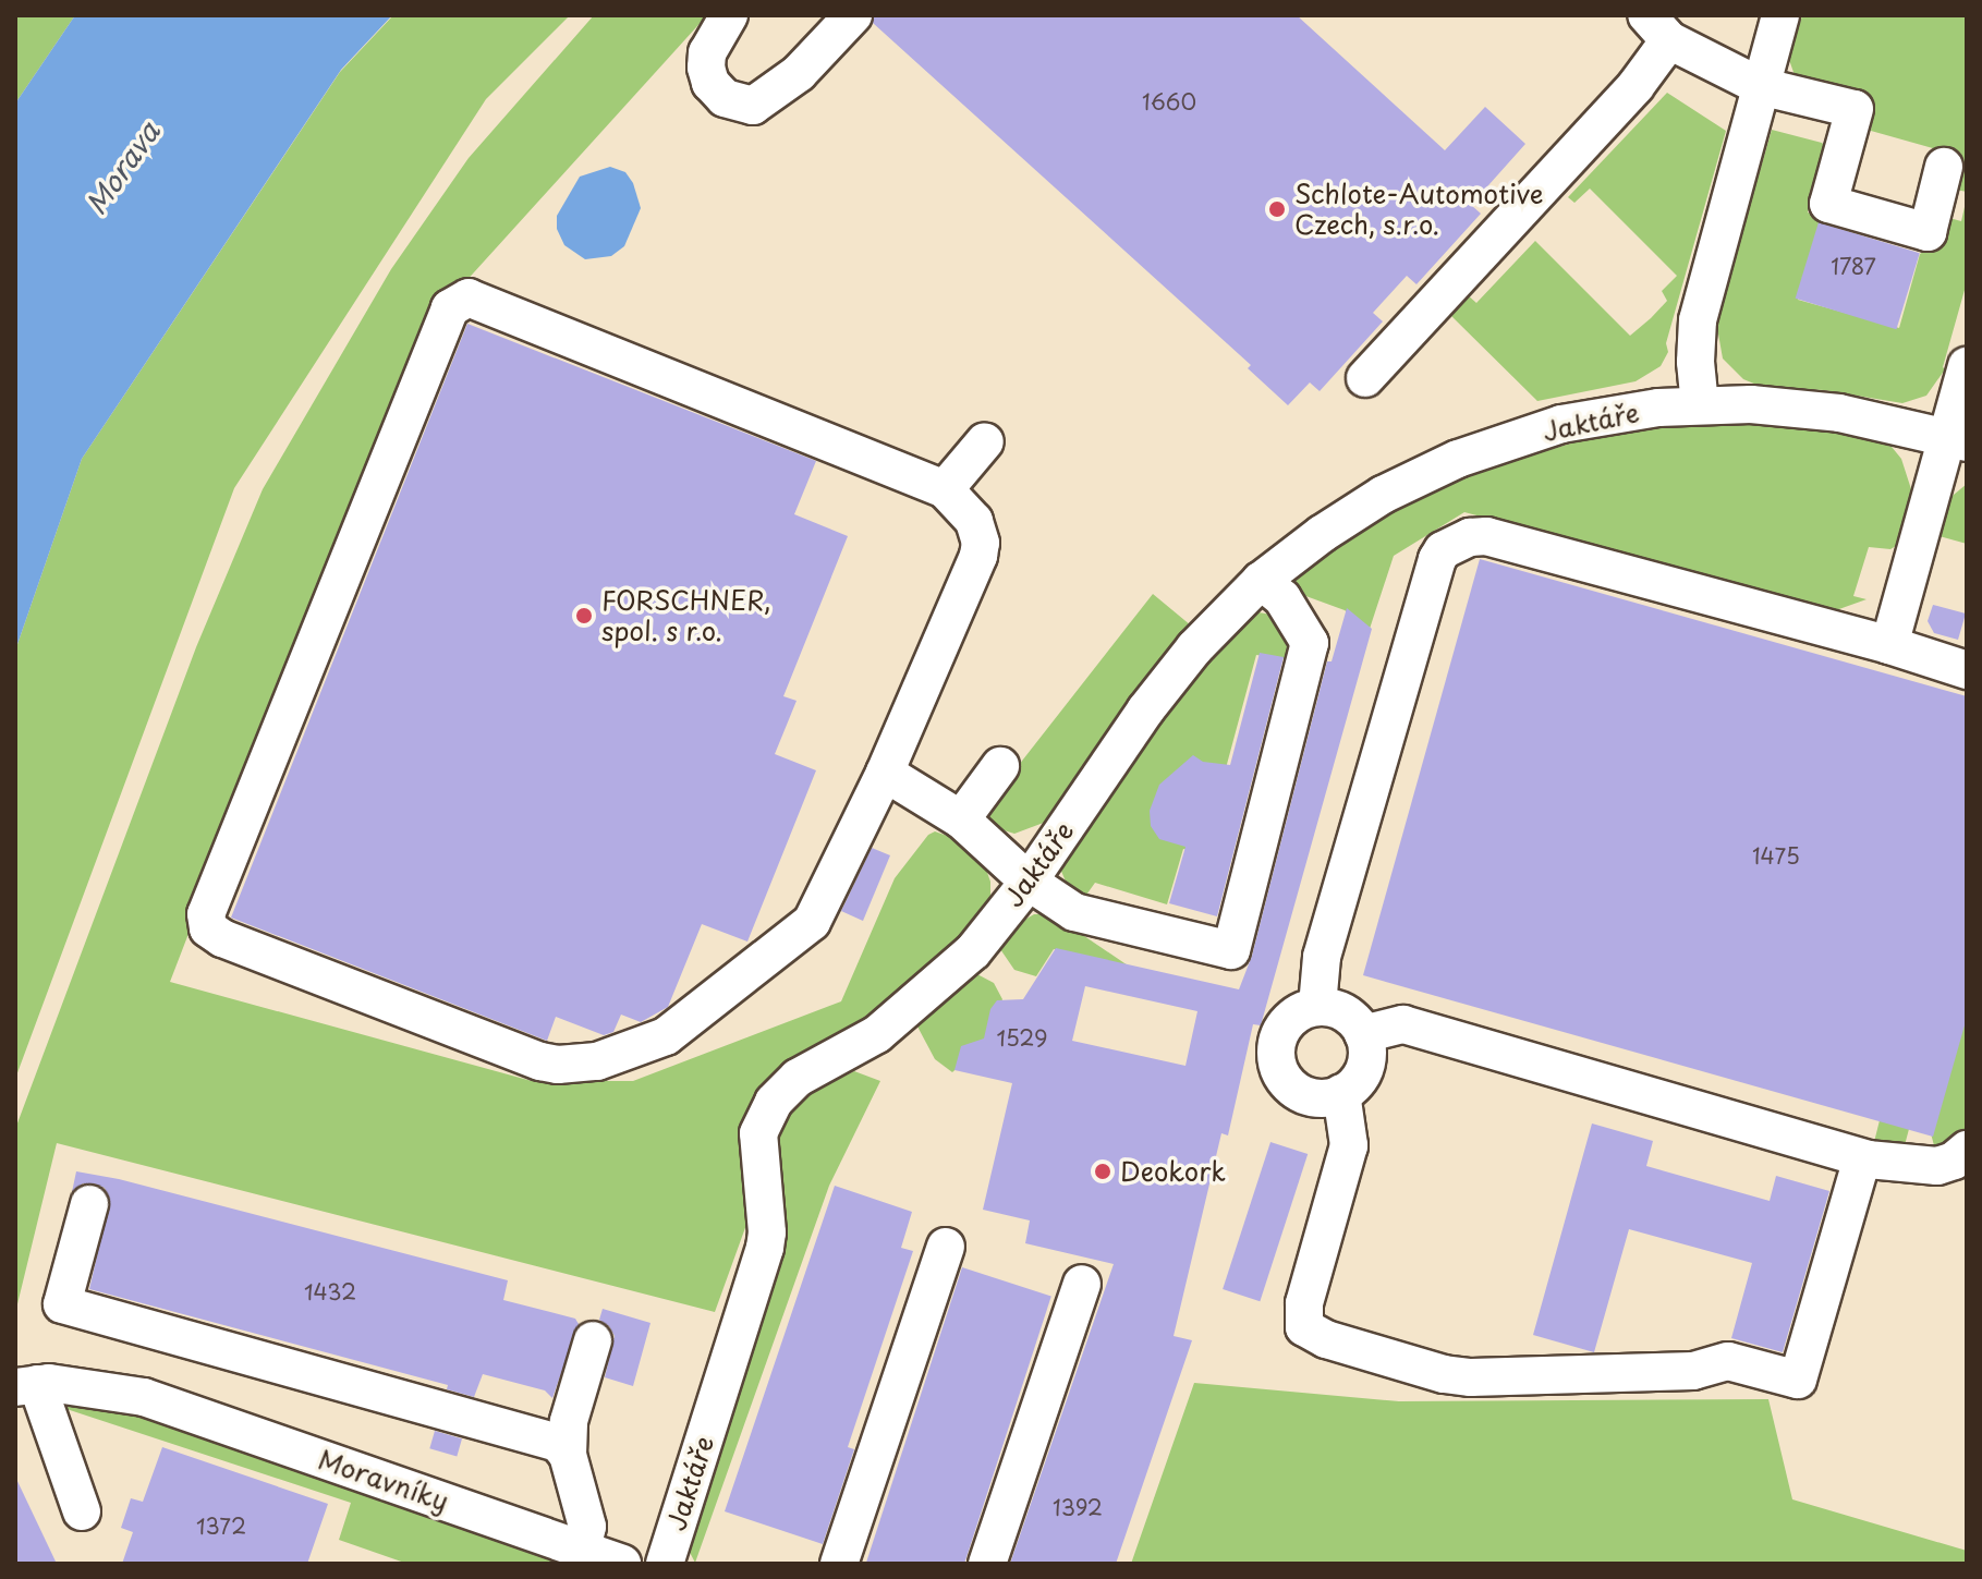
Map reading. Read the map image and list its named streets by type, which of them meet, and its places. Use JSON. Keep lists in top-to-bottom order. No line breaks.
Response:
{"streets":{"street":["Jaktáře","Moravníky"]},"water":["Morava"],"places":["Schlote-Automotive Czech, s.r.o.","FORSCHNER, spol. s r.o.","Deokork"],"house_numbers":["1660","1787","1475","1529","1432","1392","1372"]}
